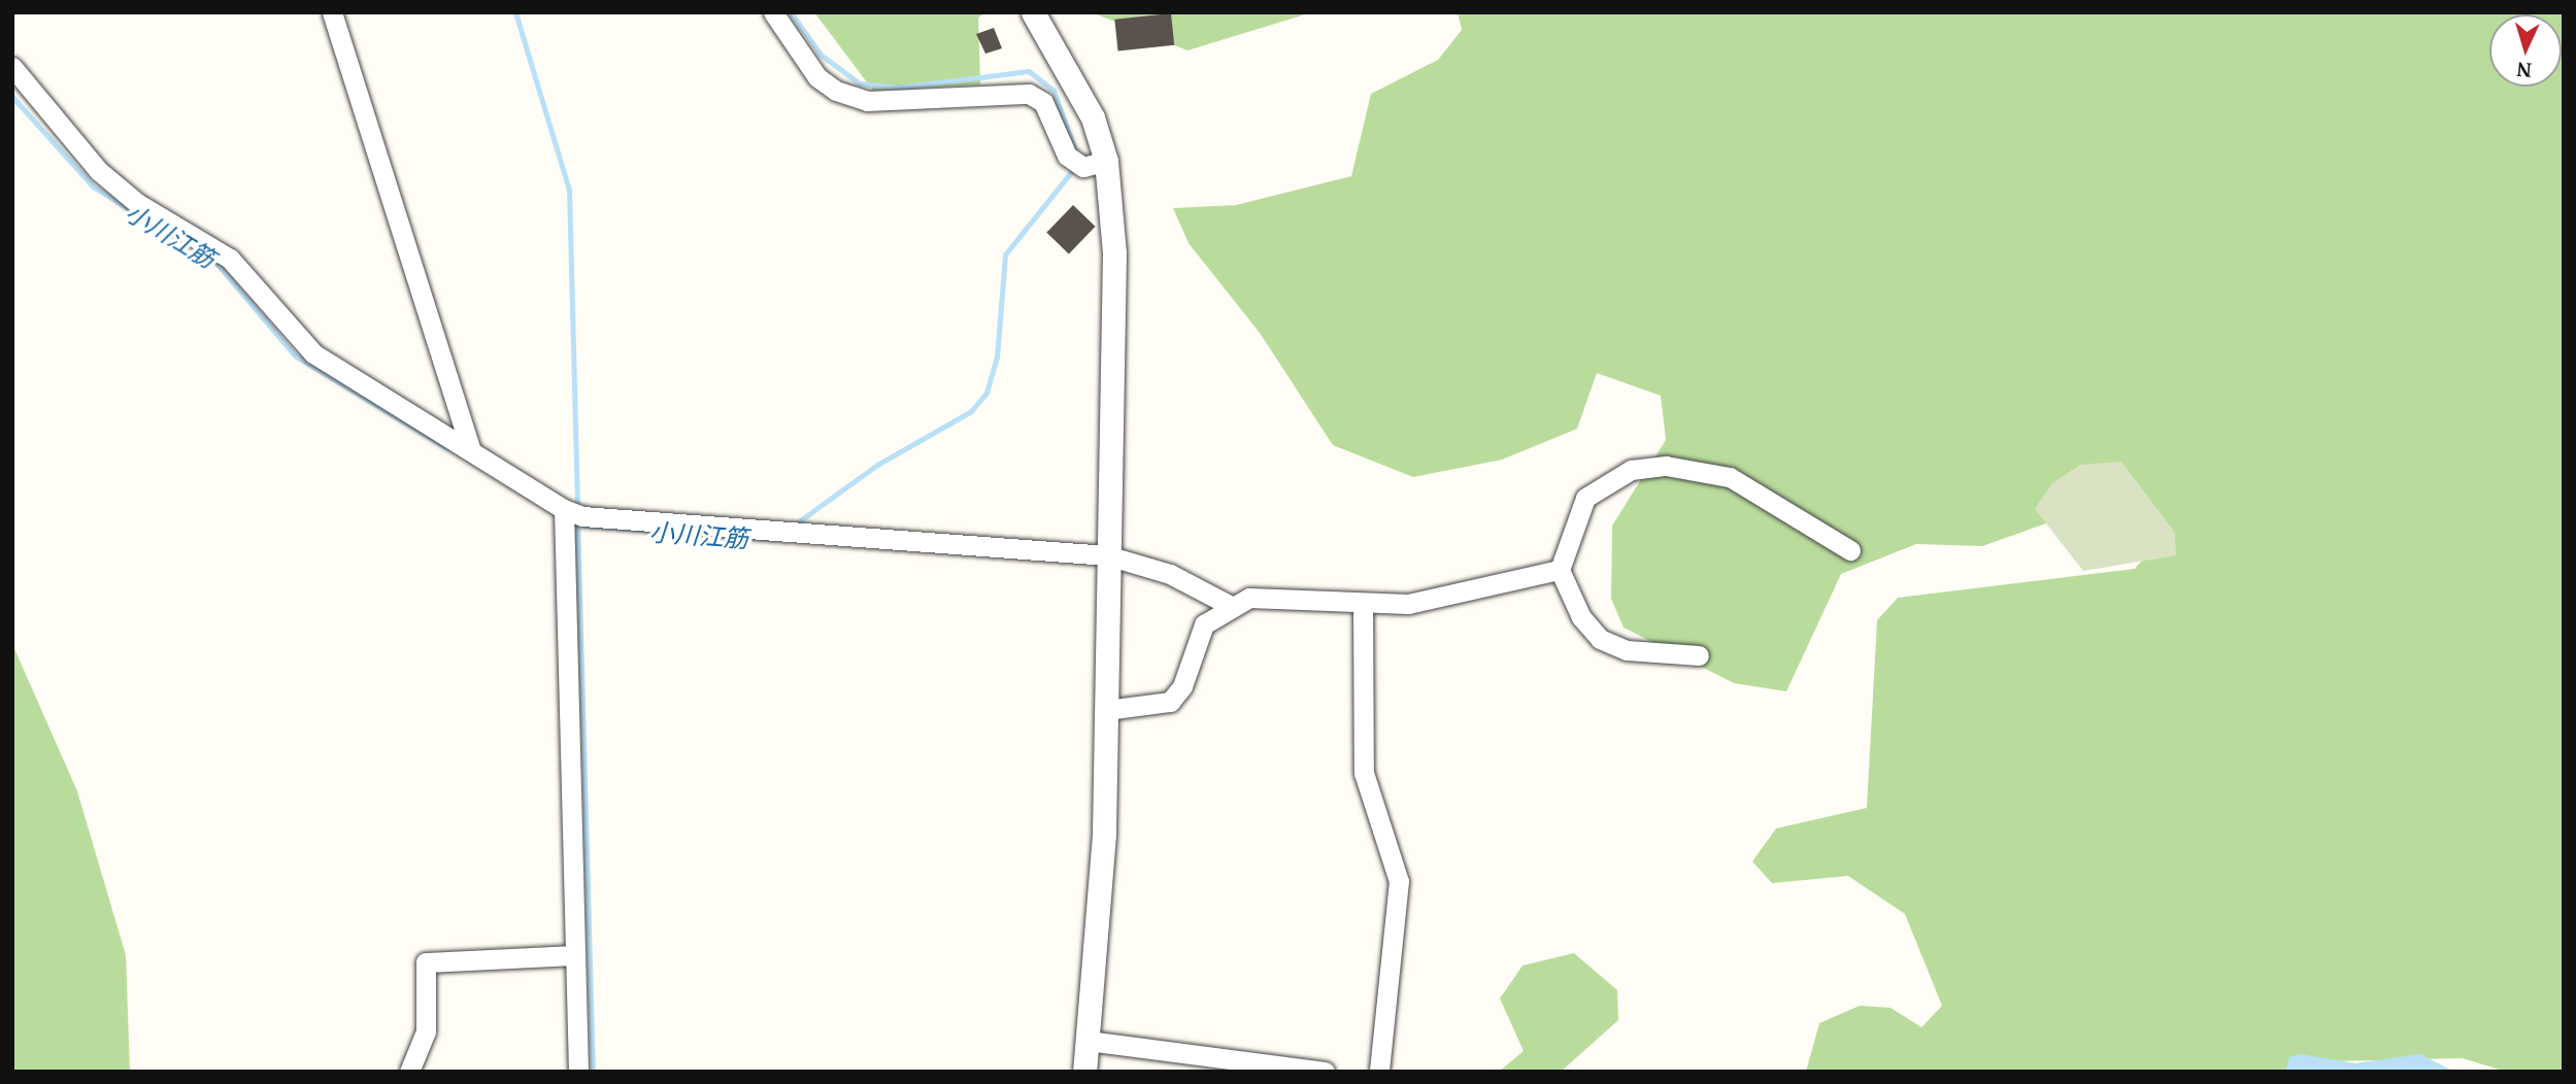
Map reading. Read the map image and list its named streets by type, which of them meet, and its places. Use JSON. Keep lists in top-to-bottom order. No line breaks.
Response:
{"water":["小川江筋"],"north":"bottom"}
